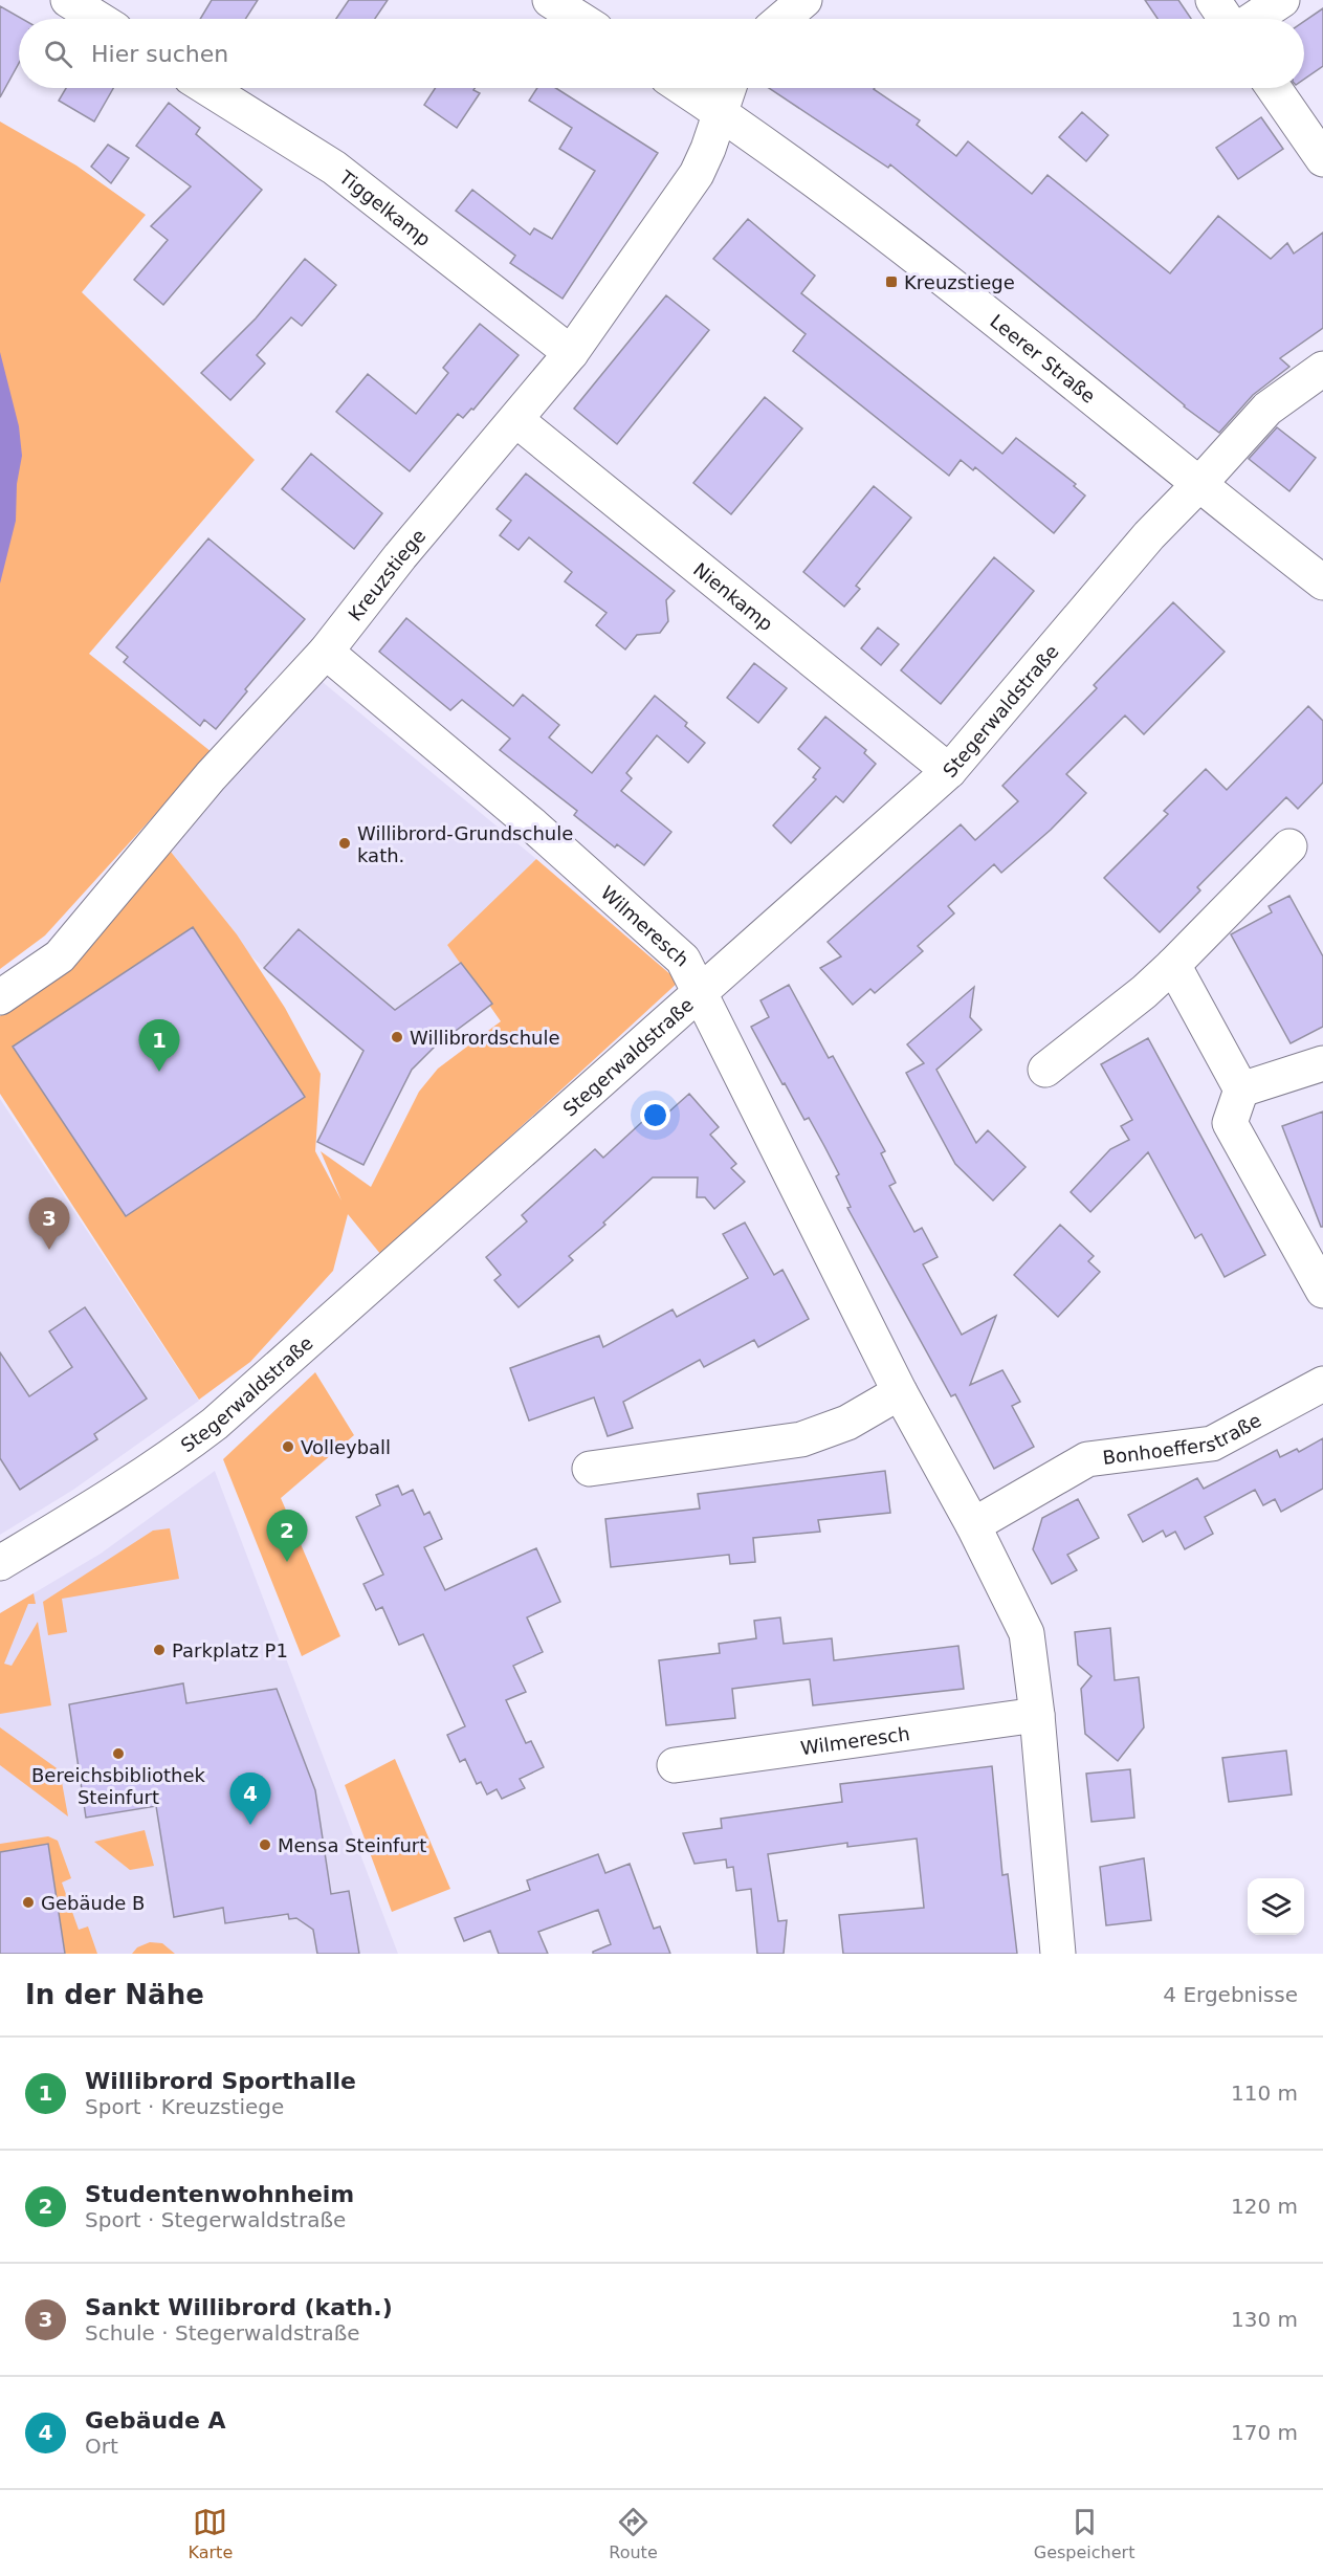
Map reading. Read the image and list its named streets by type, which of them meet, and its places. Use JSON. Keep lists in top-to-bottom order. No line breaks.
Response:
{"streets":{"street":["Tiggelkamp","Leerer Straße","Kreuzstiege","Nienkamp","Stegerwaldstraße","Wilmeresch","Bonhoefferstraße"]},"crossings":[["Tiggelkamp","Kreuzstiege"],["Leerer Straße","Kreuzstiege"],["Leerer Straße","Stegerwaldstraße"],["Kreuzstiege","Nienkamp"],["Kreuzstiege","Wilmeresch"],["Nienkamp","Stegerwaldstraße"],["Stegerwaldstraße","Wilmeresch"],["Wilmeresch","Bonhoefferstraße"]],"places":{"transit":["Kreuzstiege"],"other":["Willibrord-Grundschule kath.","Willibrordschule","Volleyball","Parkplatz P1","Bereichsbibliothek Steinfurt","Mensa Steinfurt","Gebäude B"]},"page":{"search":"Hier suchen","pins":["1","3","2","4"],"heading":["In der Nähe","4 Ergebnisse"],"list":[{"mark":"1","name":"Willibrord Sporthalle","note":"Sport · Kreuzstiege","value":"110 m"},{"mark":"2","name":"Studentenwohnheim","note":"Sport · Stegerwaldstraße","value":"120 m"},{"mark":"3","name":"Sankt Willibrord (kath.)","note":"Schule · Stegerwaldstraße","value":"130 m"},{"mark":"4","name":"Gebäude A","note":"Ort","value":"170 m"}],"nav":["Karte","Route","Gespeichert"]}}
